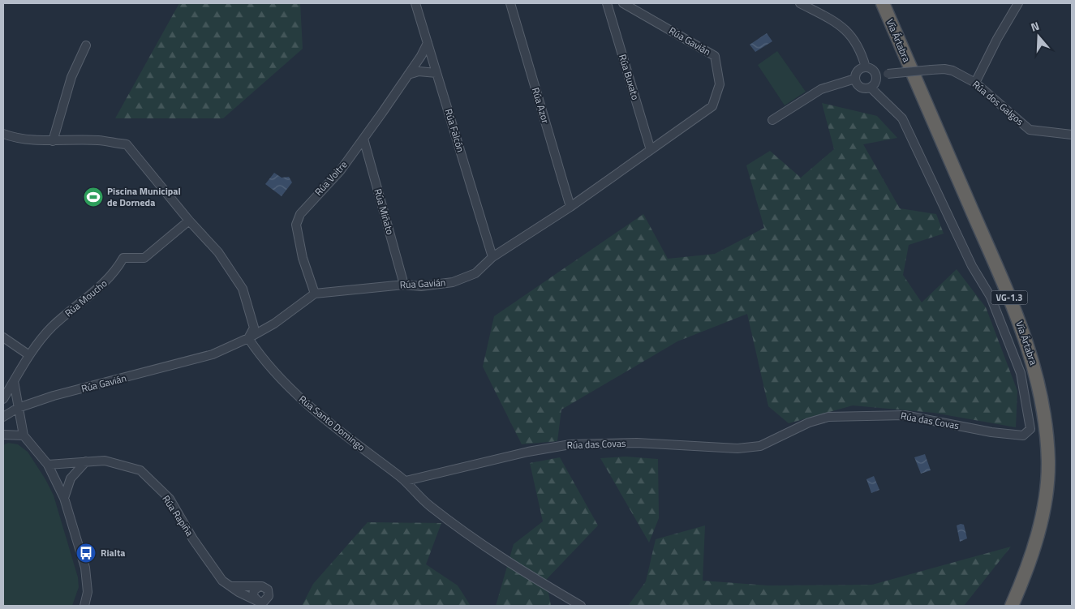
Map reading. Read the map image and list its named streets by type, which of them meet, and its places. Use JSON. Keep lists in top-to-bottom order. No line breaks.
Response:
{"streets":{"highway":["Vía Ártabra","VG-1.3"],"street":["Rúa Gavián","Rúa Buxato","Rúa dos Galgos","Rúa Azor","Rúa Falcón","Rúa Voitre","Rúa Miñato","Rúa Moucho","Rúa das Covas","Rúa Santo Domingo","Rúa Rapiña"]},"crossings":[["Rúa Gavián","Rúa Buxato"],["Rúa Gavián","Rúa Azor"],["Rúa Gavián","Rúa Falcón"],["Rúa Gavián","Rúa Voitre"],["Rúa Gavián","Rúa Miñato"],["Rúa Gavián","Rúa Santo Domingo"],["Rúa dos Galgos","Rúa das Covas"],["Rúa Falcón","Rúa Voitre"],["Rúa Voitre","Rúa Miñato"],["Rúa das Covas","Rúa Santo Domingo"]],"places":{"sports":["Piscina Municipal de Dorneda"],"bus stop":["Rialta"]},"north":"top"}
